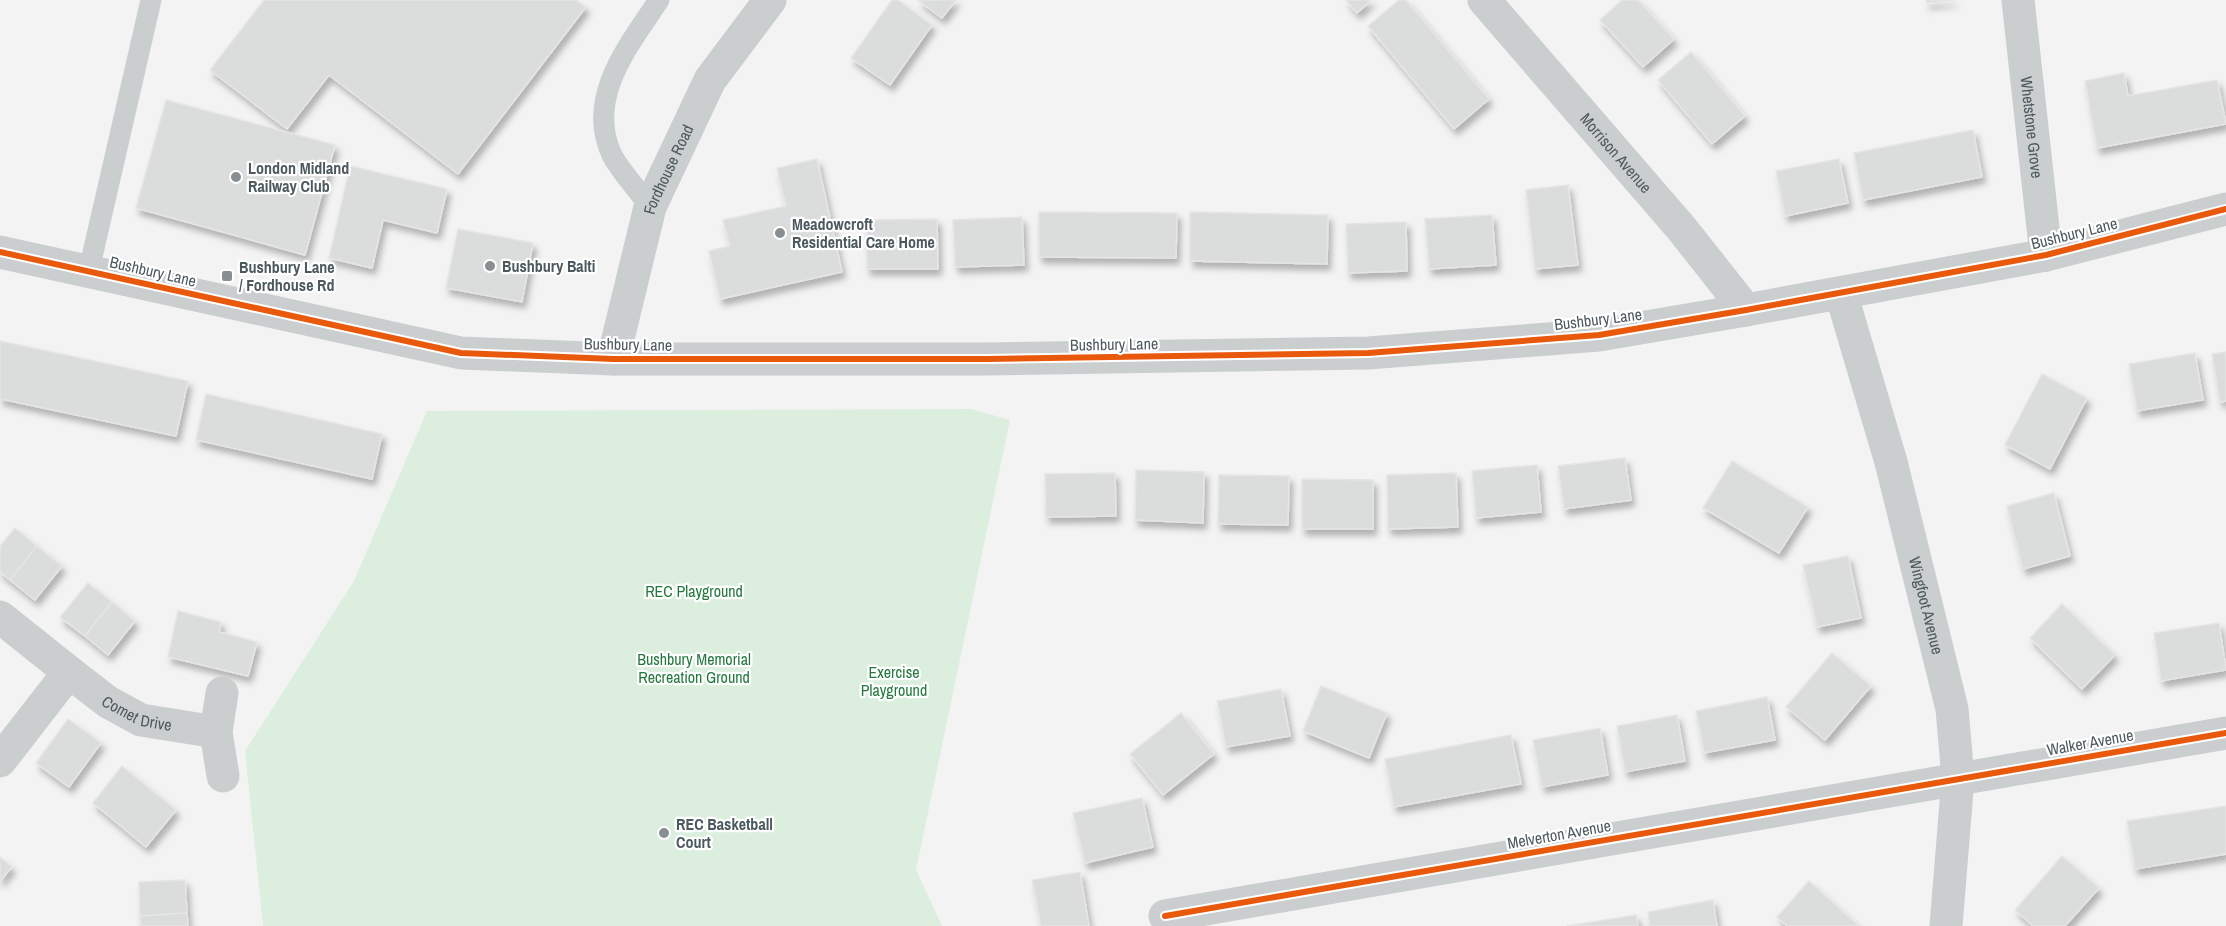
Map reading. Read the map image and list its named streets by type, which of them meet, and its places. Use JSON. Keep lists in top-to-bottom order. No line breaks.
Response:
{"streets":{"street":["Whetstone Grove","Morrison Avenue","Fordhouse Road","Bushbury Lane","Wingfoot Avenue","Comet Drive","Walker Avenue","Melverton Avenue"]},"crossings":[["Whetstone Grove","Bushbury Lane"],["Morrison Avenue","Bushbury Lane"],["Fordhouse Road","Bushbury Lane"],["Bushbury Lane","Wingfoot Avenue"],["Wingfoot Avenue","Walker Avenue"],["Wingfoot Avenue","Melverton Avenue"],["Walker Avenue","Melverton Avenue"]],"parks":["REC Playground","Bushbury Memorial Recreation Ground","Exercise Playground"],"places":{"other":["London Midland Railway Club","Meadowcroft Residential Care Home","Bushbury Balti","REC Basketball Court"],"transit":["Bushbury Lane / Fordhouse Rd"]}}
